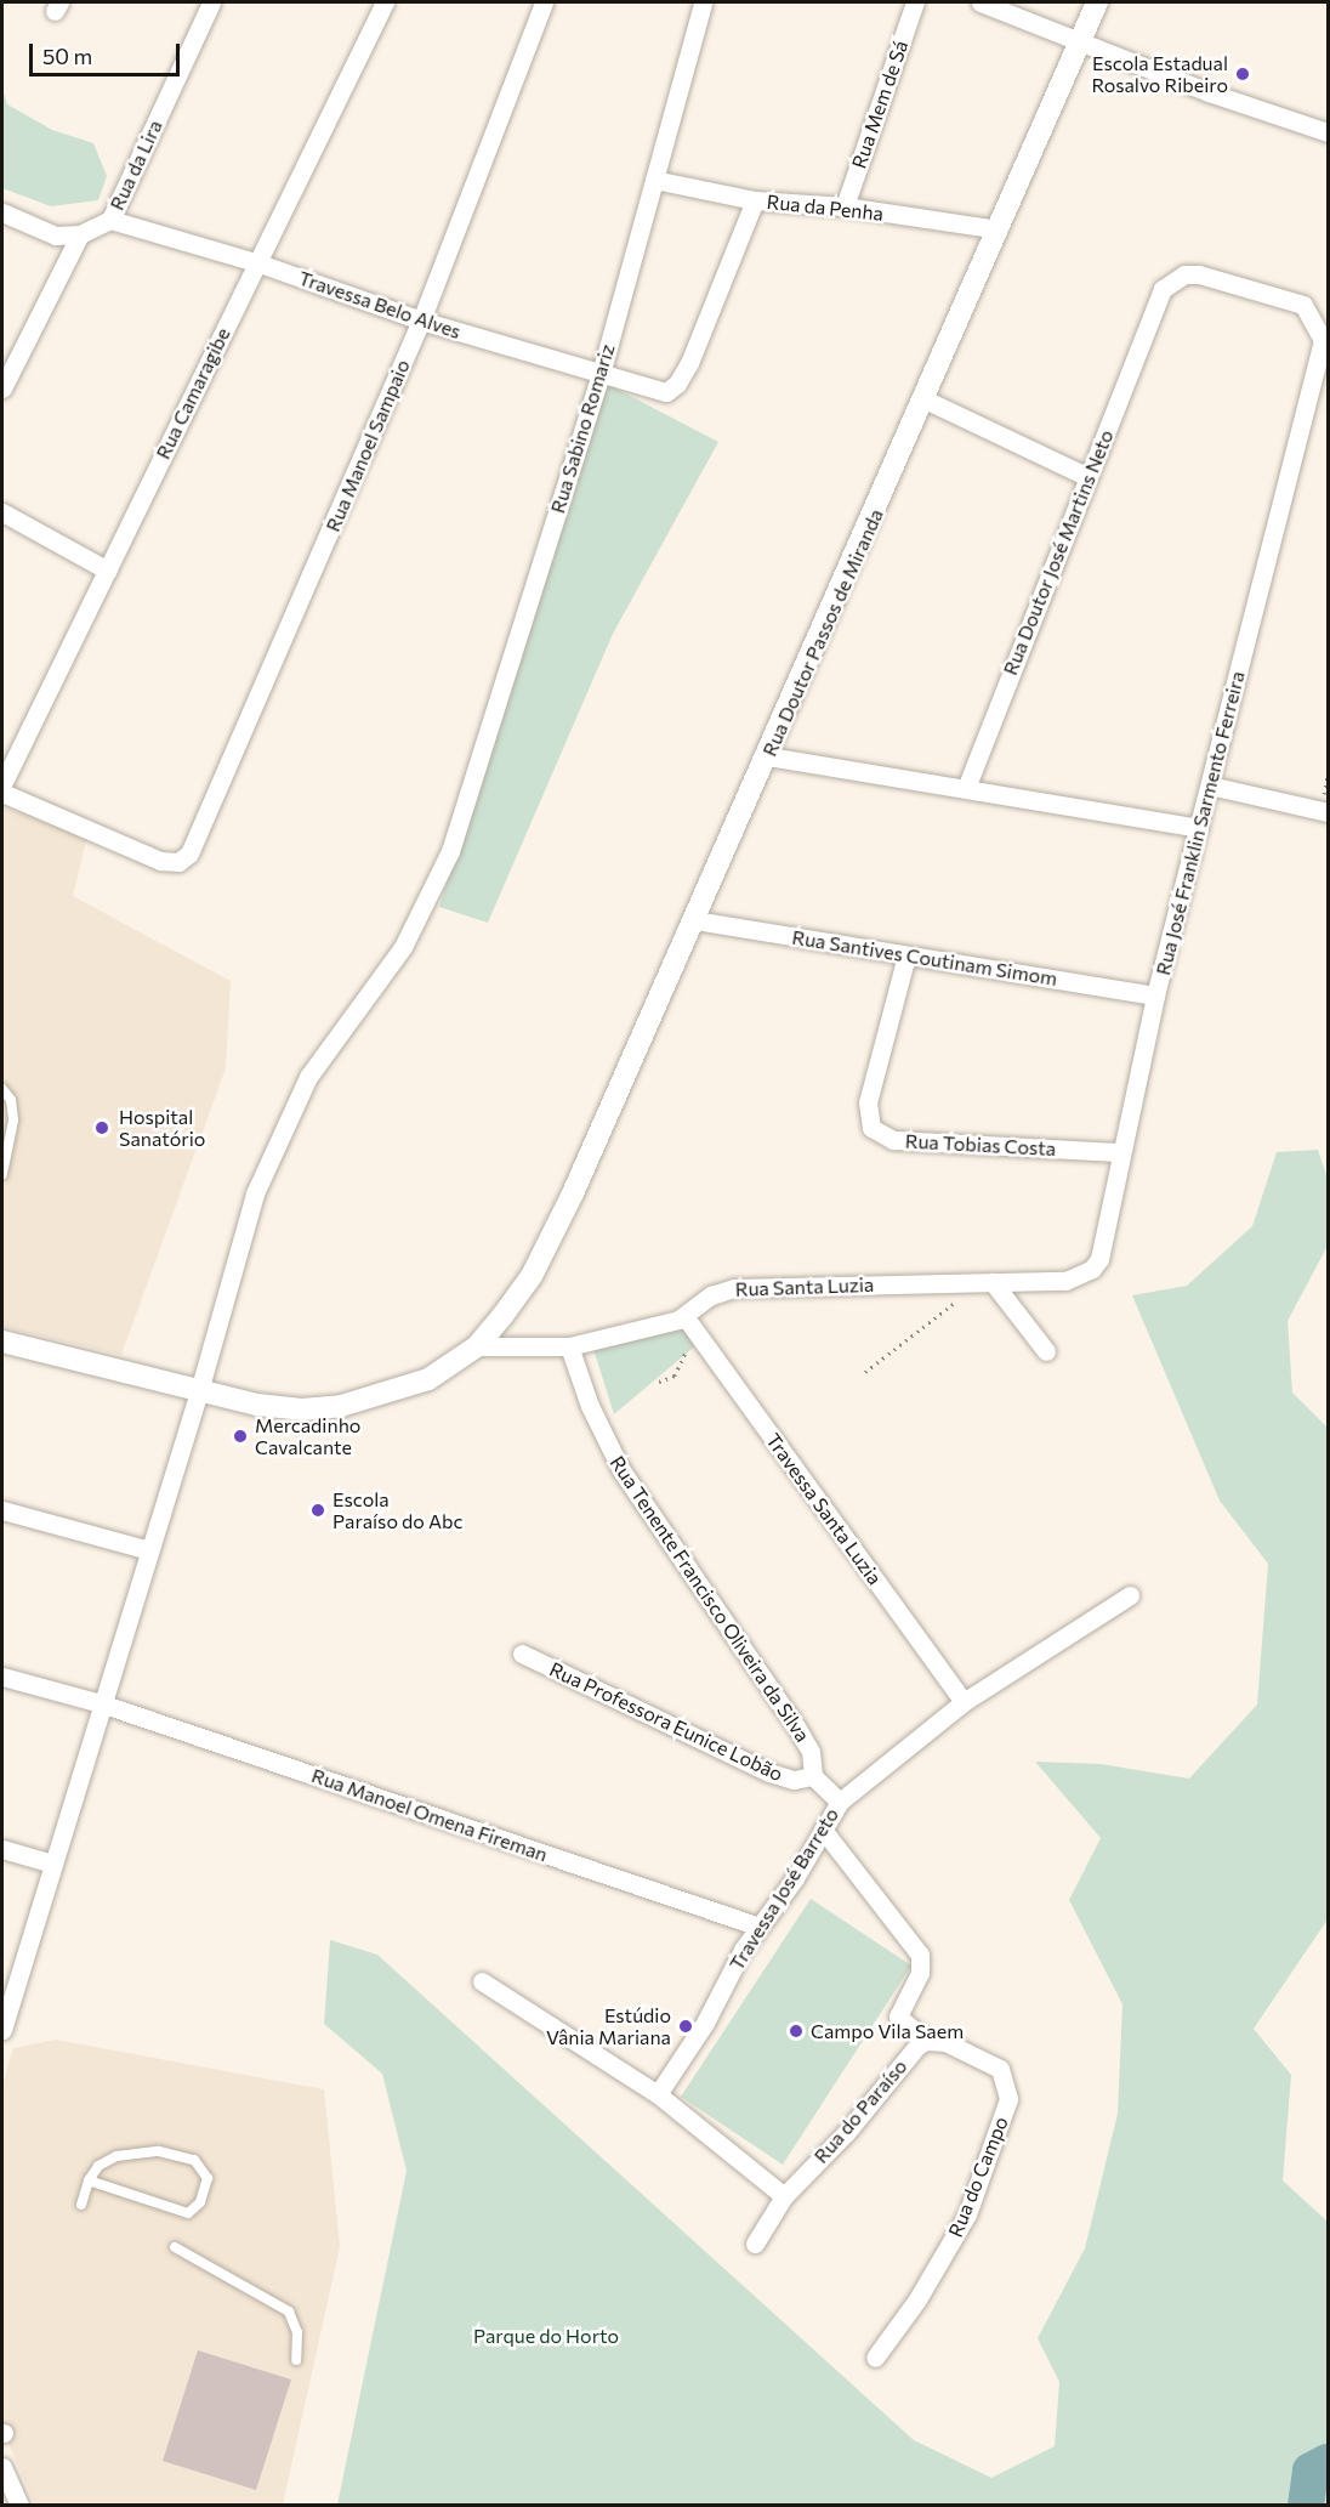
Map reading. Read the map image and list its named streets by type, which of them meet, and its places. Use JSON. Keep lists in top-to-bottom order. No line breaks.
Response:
{"streets":{"street":["Rua Mem de Sá","Rua da Lira","Rua da Penha","Travessa Belo Alves","Rua Camaragibe","Rua Sabino Romariz","Rua Manoel Sampaio","Rua Doutor José Martins Neto","Rua Doutor Passos de Miranda","Rua José Franklin Sarmento Ferreira","Rua Santives Coutinam Simom","Rua Tobias Costa","Rua Santa Luzia","Travessa Santa Luzia","Rua Tenente Francisco Oliveira da Silva","Rua Professora Eunice Lobão","Rua Manoel Omena Fireman","Travessa José Barreto","Rua do Paraíso","Rua do Campo"]},"crossings":[["Rua Mem de Sá","Rua da Penha"],["Rua da Lira","Travessa Belo Alves"],["Rua da Penha","Travessa Belo Alves"],["Rua da Penha","Rua Sabino Romariz"],["Rua da Penha","Rua Doutor Passos de Miranda"],["Travessa Belo Alves","Rua Camaragibe"],["Travessa Belo Alves","Rua Sabino Romariz"],["Travessa Belo Alves","Rua Manoel Sampaio"],["Rua Sabino Romariz","Rua Doutor Passos de Miranda"],["Rua Sabino Romariz","Rua Manoel Omena Fireman"],["Rua Doutor José Martins Neto","Rua José Franklin Sarmento Ferreira"],["Rua Doutor Passos de Miranda","Rua Santives Coutinam Simom"],["Rua Doutor Passos de Miranda","Rua Santa Luzia"],["Rua José Franklin Sarmento Ferreira","Rua Santives Coutinam Simom"],["Rua José Franklin Sarmento Ferreira","Rua Tobias Costa"],["Rua José Franklin Sarmento Ferreira","Rua Santa Luzia"],["Rua Santives Coutinam Simom","Rua Tobias Costa"],["Rua Santa Luzia","Travessa Santa Luzia"],["Rua Santa Luzia","Rua Tenente Francisco Oliveira da Silva"],["Travessa Santa Luzia","Travessa José Barreto"],["Rua Tenente Francisco Oliveira da Silva","Rua Professora Eunice Lobão"],["Rua Manoel Omena Fireman","Travessa José Barreto"],["Rua do Paraíso","Rua do Campo"]],"parks":["Parque do Horto"],"places":["Escola Estadual Rosalvo Ribeiro","Hospital Sanatório","Mercadinho Cavalcante","Escola Paraíso do Abc","Estúdio Vânia Mariana","Campo Vila Saem"],"scale_bar":"50 m"}
